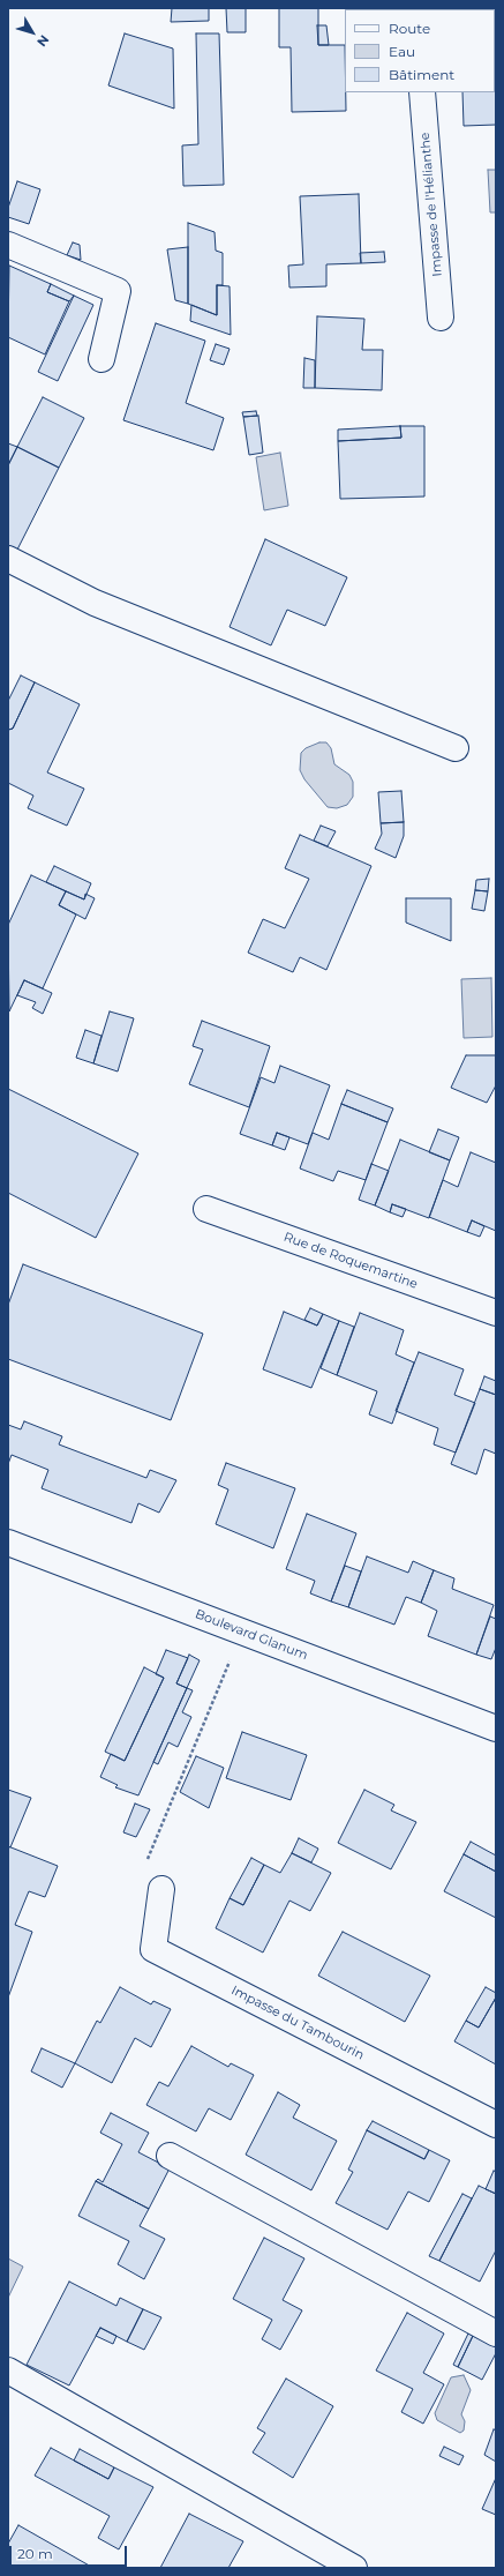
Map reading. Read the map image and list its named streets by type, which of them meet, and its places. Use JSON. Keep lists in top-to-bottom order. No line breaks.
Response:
{"streets":{"street":["Impasse de l'Hélianthe","Rue de Roquemartine","Boulevard Glanum","Impasse du Tambourin"]},"legend":["Route","Eau","Bâtiment"],"scale_bar":"20 m","north":"bottom right"}
